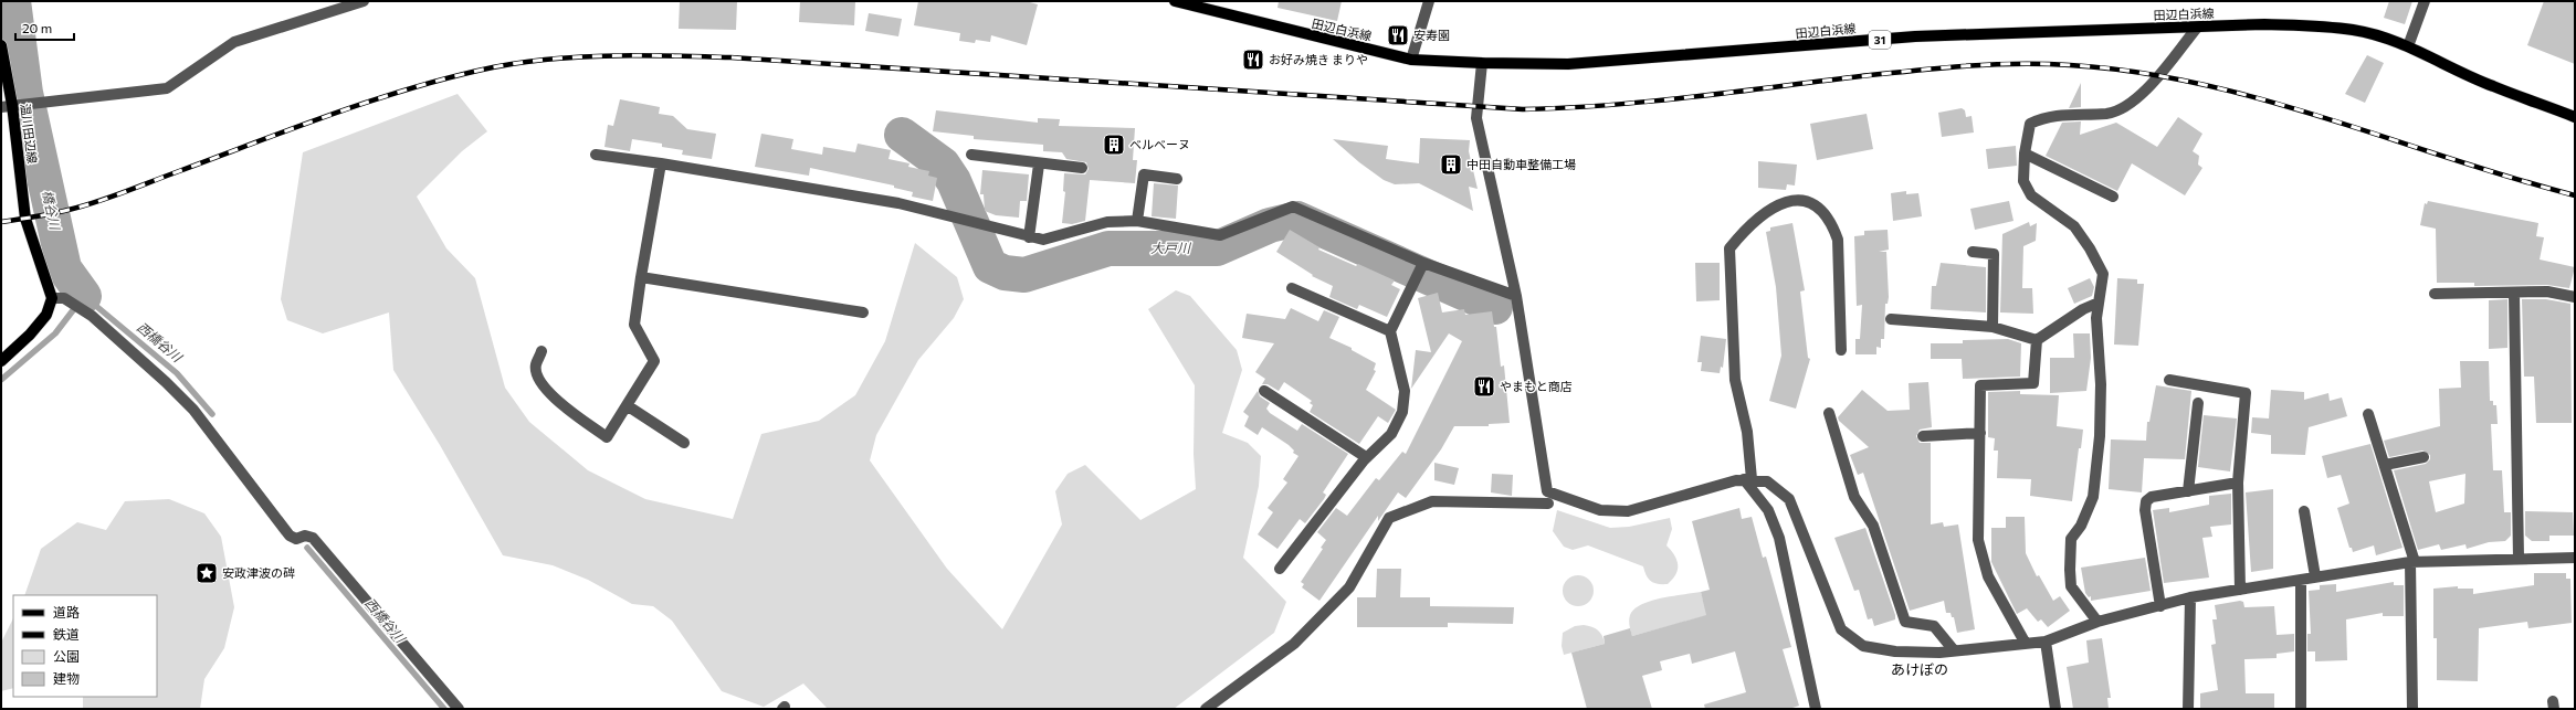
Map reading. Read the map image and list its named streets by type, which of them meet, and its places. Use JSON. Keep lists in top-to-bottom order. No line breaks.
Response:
{"streets":{"main road":["田辺白浜線","31","温川田辺線"]},"districts":["あけぼの"],"water":["橋谷川","大戸川","西橋谷川"],"places":{"restaurant":["安寿園","お好み焼き まりや","やまもと商店"],"building":["ベルベーヌ","中田自動車整備工場"],"place":["安政津波の碑"]},"legend":["道路","鉄道","公園","建物"],"scale_bar":"20 m"}
